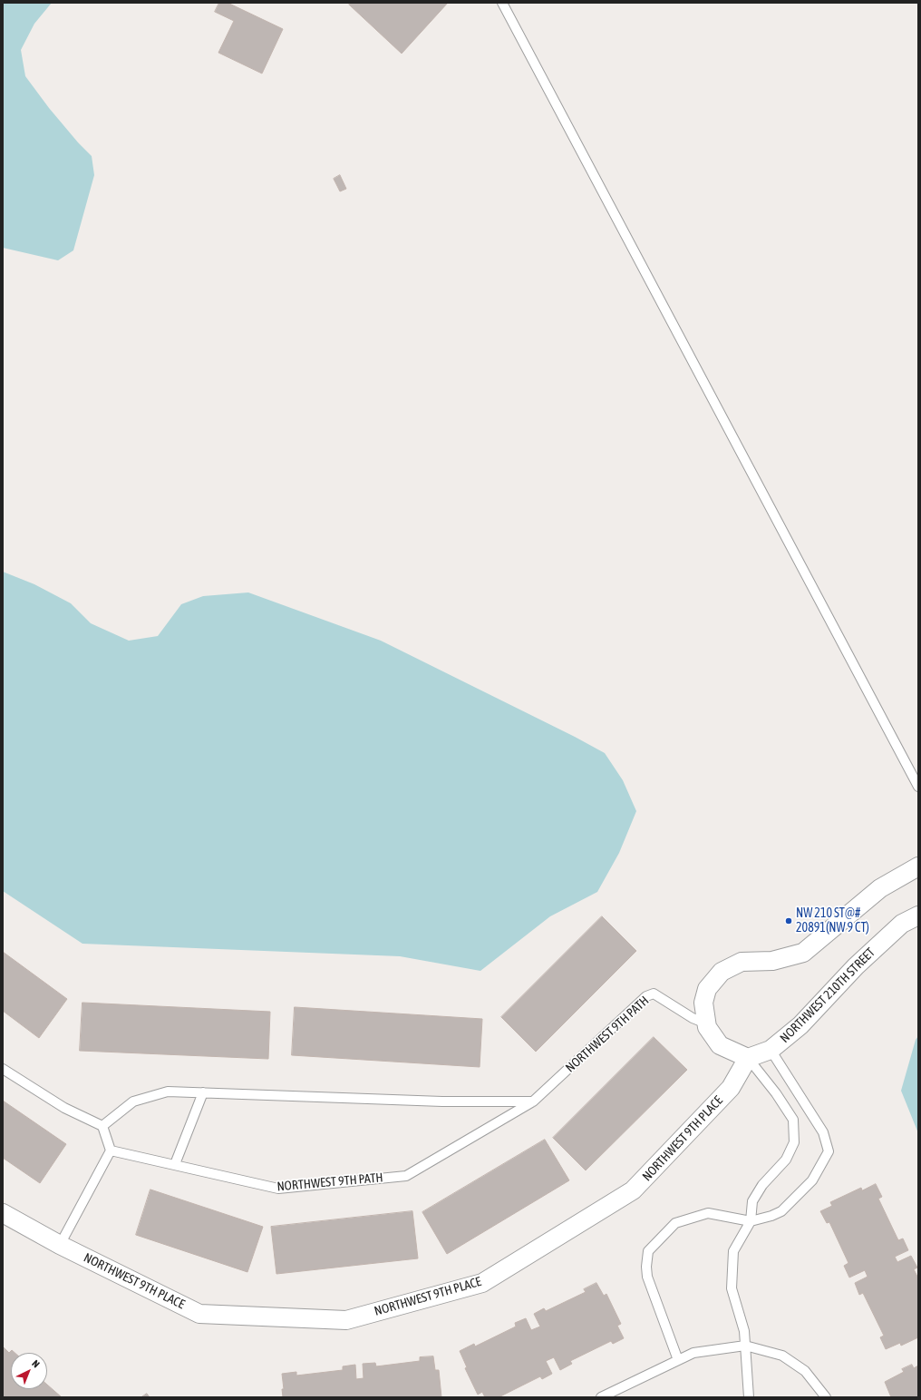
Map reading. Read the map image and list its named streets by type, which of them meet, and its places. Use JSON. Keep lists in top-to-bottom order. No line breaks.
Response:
{"streets":{"street":["NORTHWEST 210TH STREET","NORTHWEST 9TH PLACE"],"lane":["NORTHWEST 9TH PATH"]},"crossings":[["NORTHWEST 210TH STREET","NORTHWEST 9TH PLACE"]],"places":["NW 210 ST@# 20891(NW 9 CT)"],"north":"top right"}
